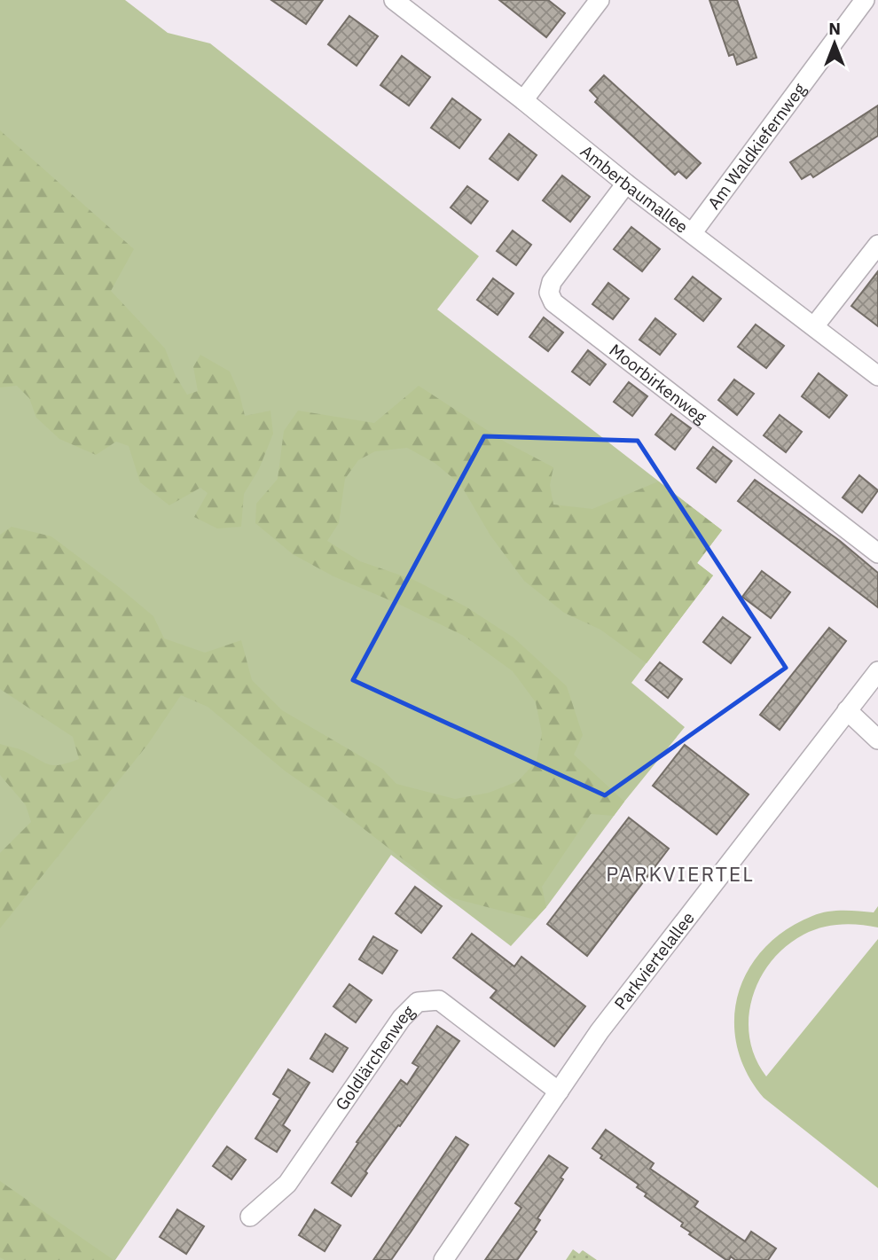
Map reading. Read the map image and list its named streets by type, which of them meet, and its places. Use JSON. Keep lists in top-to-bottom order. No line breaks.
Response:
{"streets":{"street":["Am Waldkiefernweg","Amberbaumallee","Moorbirkenweg","Parkviertelallee","Goldlärchenweg"]},"crossings":[["Am Waldkiefernweg","Amberbaumallee"],["Amberbaumallee","Moorbirkenweg"],["Parkviertelallee","Goldlärchenweg"]],"districts":["PARKVIERTEL"],"north":"top"}
